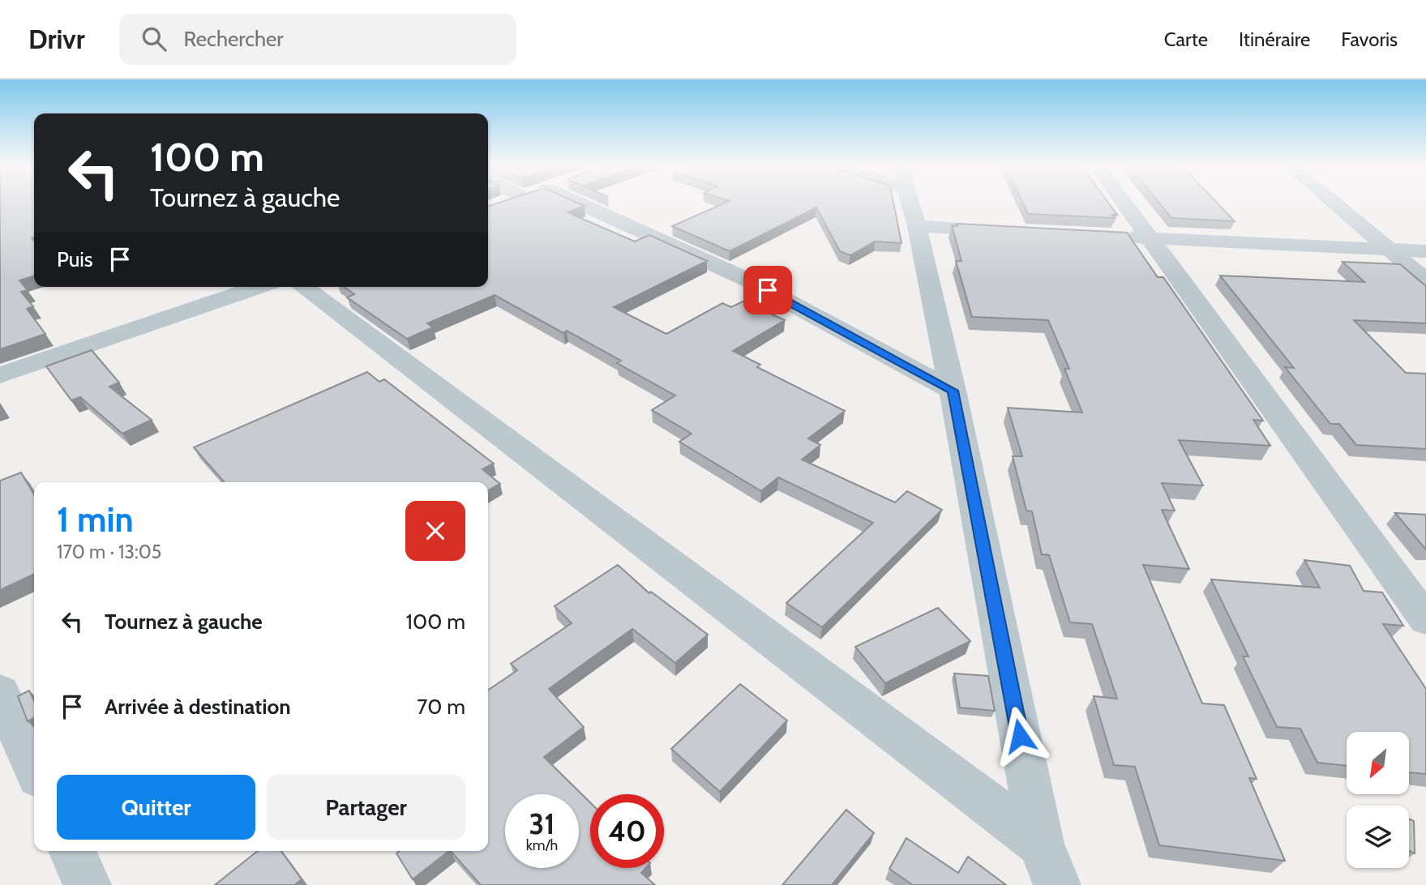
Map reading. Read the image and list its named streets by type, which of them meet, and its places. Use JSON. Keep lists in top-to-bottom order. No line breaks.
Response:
{"north":"bottom left","page":{"header":"Drivr","search":"Rechercher","nav":["Carte","Itinéraire","Favoris"],"turn":["100 m","Tournez à gauche"],"then":"Puis","heading":["1 min","170 m · 13:05"],"list":[{"name":"Tournez à gauche","value":"100 m"},{"name":"Arrivée à destination","value":"70 m"}],"buttons":["Quitter","Partager"],"speed":"31 km/h","limit":"40"}}
